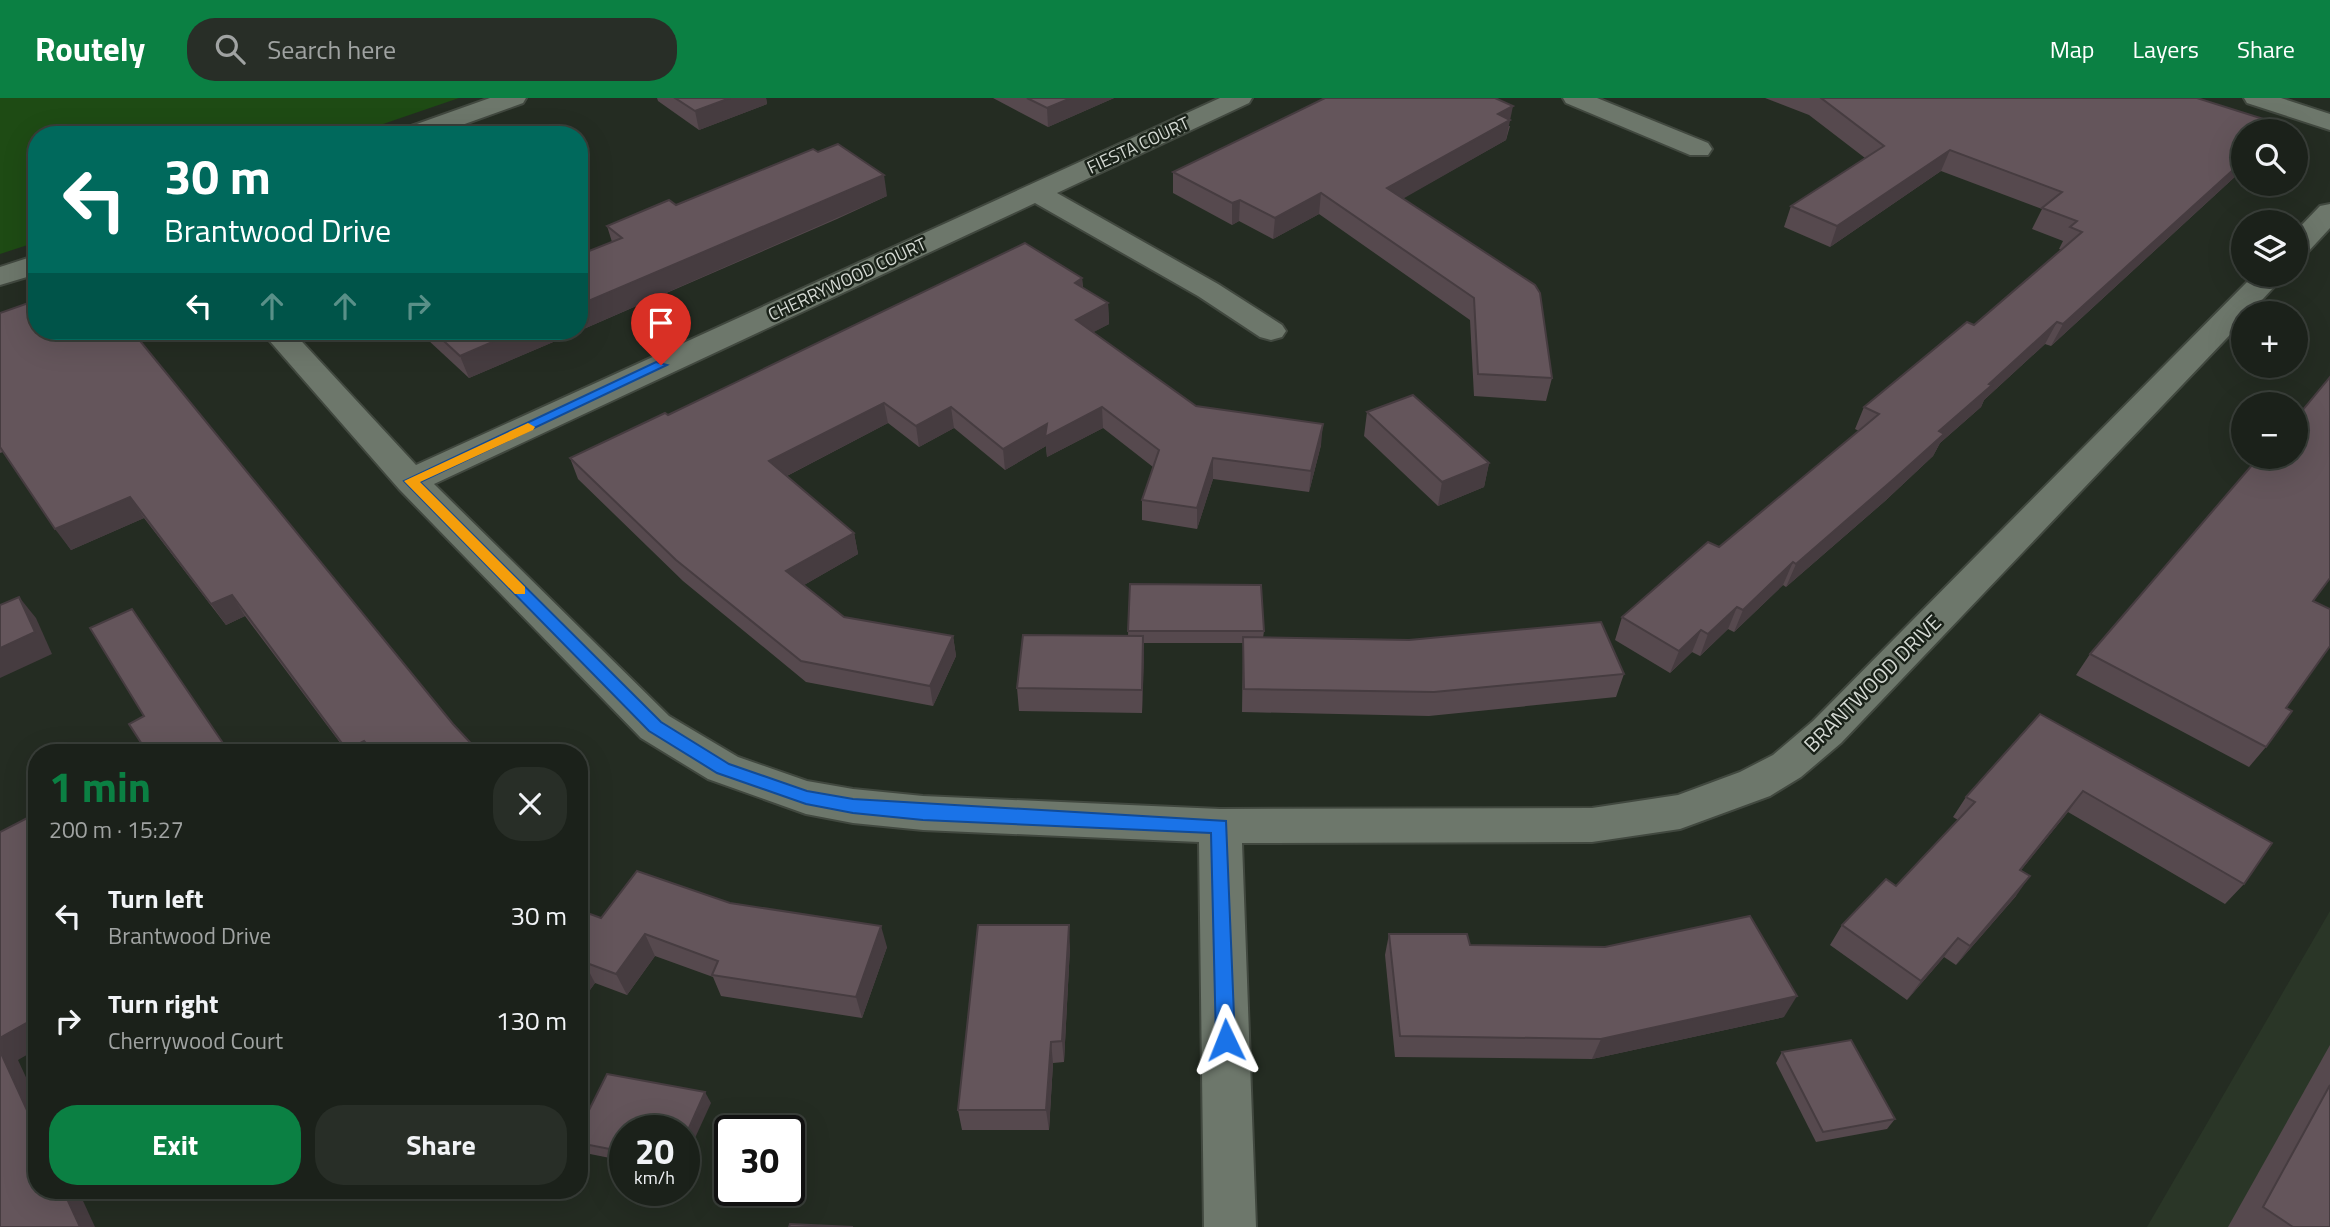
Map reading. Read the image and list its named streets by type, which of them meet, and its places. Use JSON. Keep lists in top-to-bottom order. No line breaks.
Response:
{"streets":{"street":["FIESTA COURT","CHERRYWOOD COURT","BRANTWOOD DRIVE"]},"crossings":[["FIESTA COURT","CHERRYWOOD COURT"],["CHERRYWOOD COURT","BRANTWOOD DRIVE"]],"page":{"header":"Routely","search":"Search here","nav":["Map","Layers","Share"],"map_buttons":["+","−"],"turn":["30 m","Brantwood Drive"],"heading":["1 min","200 m · 15:27"],"list":[{"name":"Turn left","note":"Brantwood Drive","value":"30 m"},{"name":"Turn right","note":"Cherrywood Court","value":"130 m"}],"buttons":["Exit","Share"],"speed":"20 km/h","limit":"30"}}
